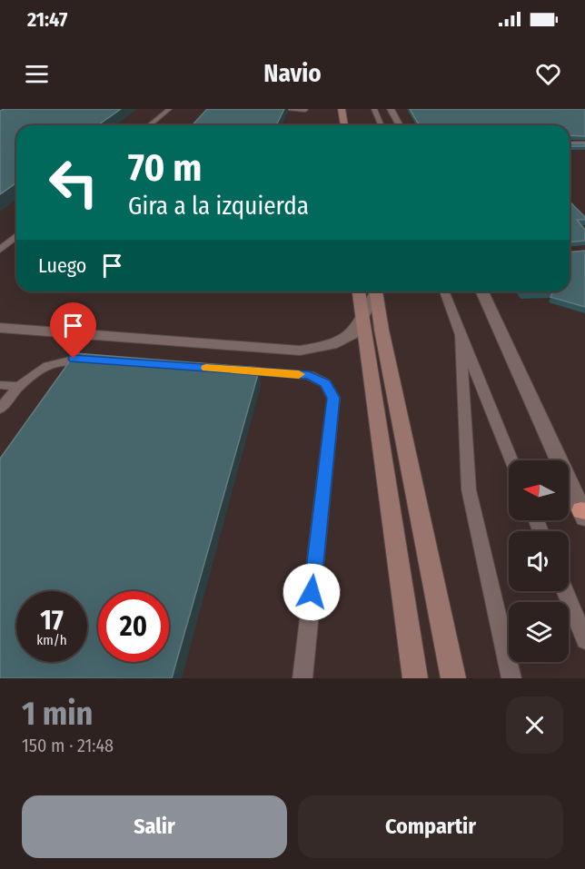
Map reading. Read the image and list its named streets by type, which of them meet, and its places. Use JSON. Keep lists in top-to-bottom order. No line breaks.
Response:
{"north":"left","page":{"status":"21:47","header":"Navio","turn":["70 m","Gira a la izquierda"],"then":"Luego","speed":"17 km/h","limit":"20","heading":["1 min","150 m · 21:48"],"buttons":["Salir","Compartir"]}}
